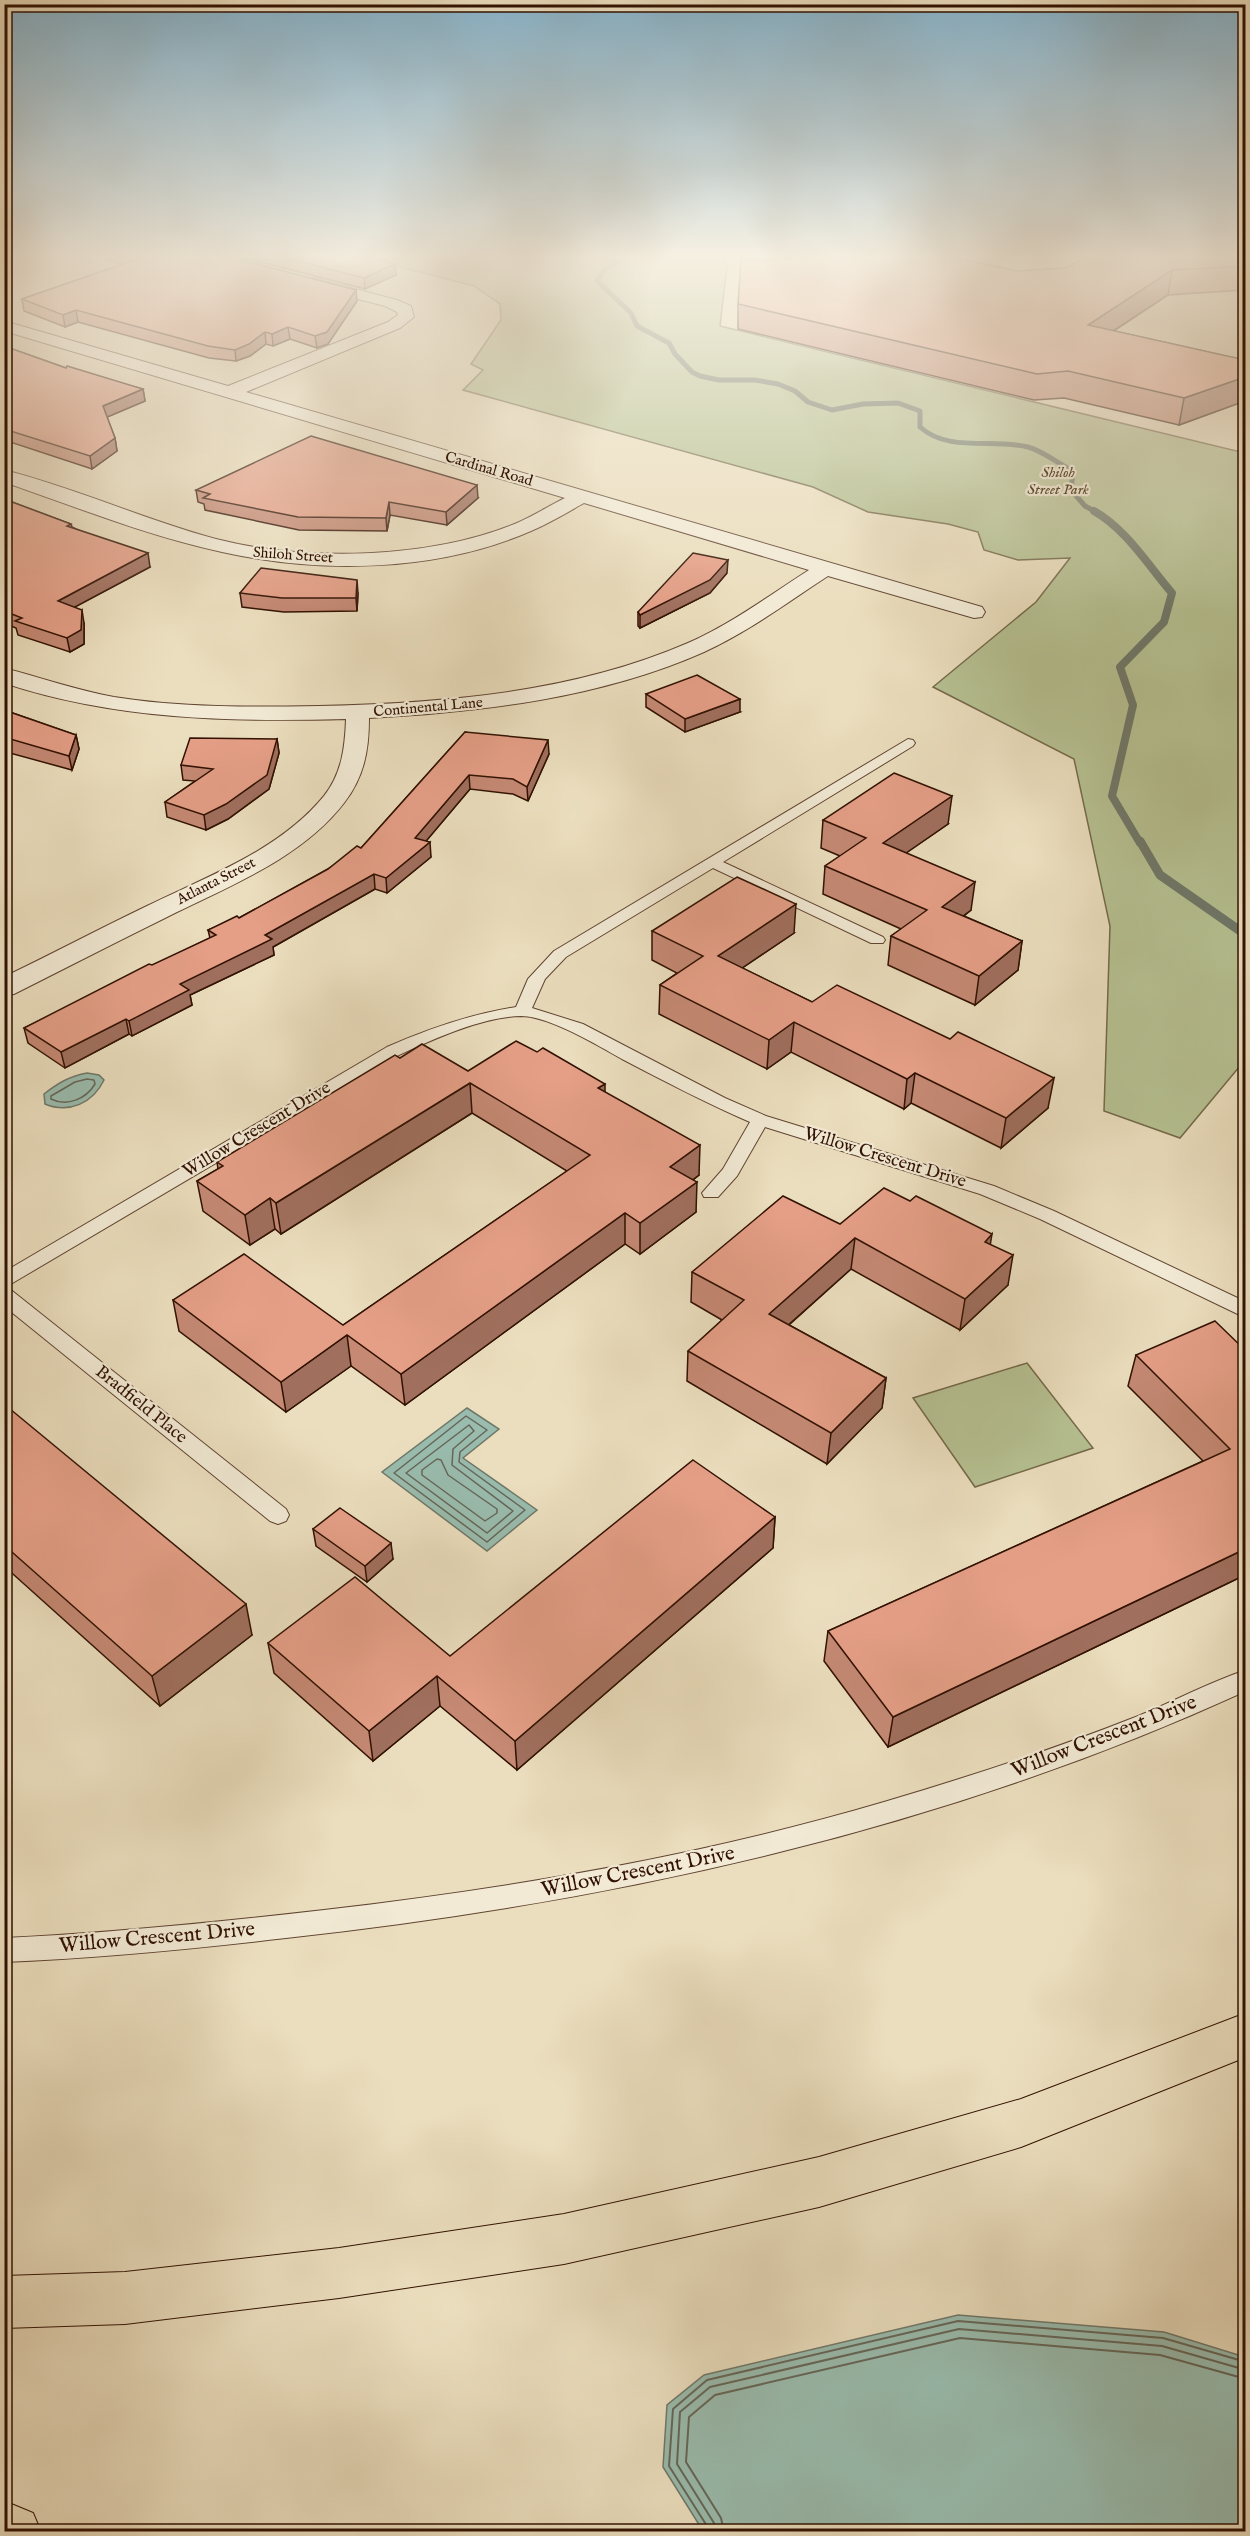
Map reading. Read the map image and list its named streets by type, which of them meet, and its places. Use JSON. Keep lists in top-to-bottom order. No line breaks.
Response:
{"streets":{"street":["Cardinal Road","Shiloh Street","Continental Lane","Atlanta Street"],"lane":["Willow Crescent Drive","Bradfield Place"]},"crossings":[["Cardinal Road","Shiloh Street"],["Cardinal Road","Continental Lane"],["Continental Lane","Atlanta Street"]],"parks":["Shiloh Street Park"]}
